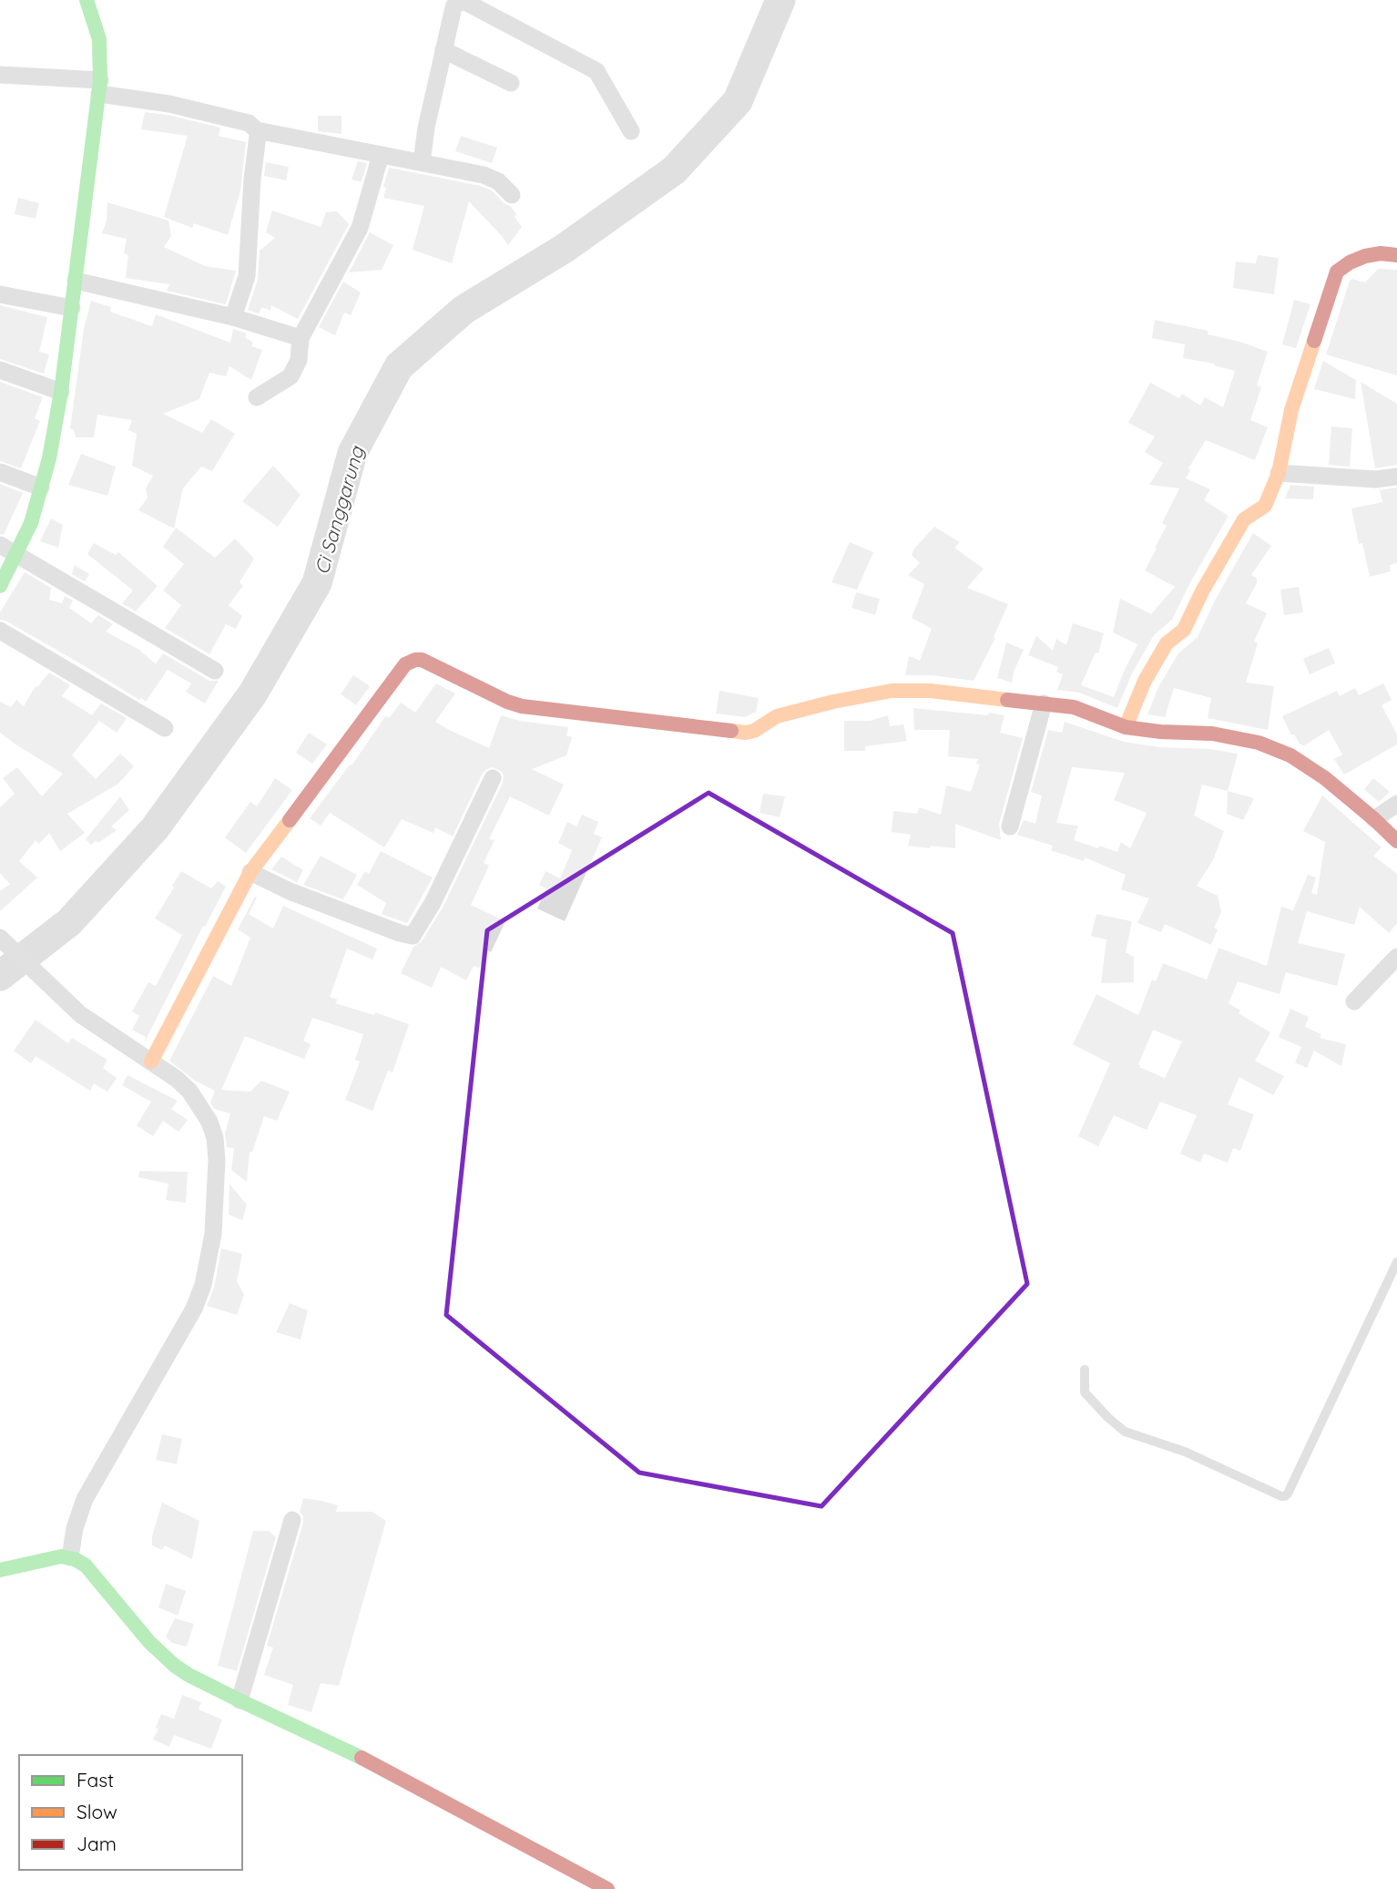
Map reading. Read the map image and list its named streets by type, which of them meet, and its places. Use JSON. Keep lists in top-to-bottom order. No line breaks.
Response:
{"water":["Ci Sanggarung"],"legend":["Fast","Slow","Jam"]}
